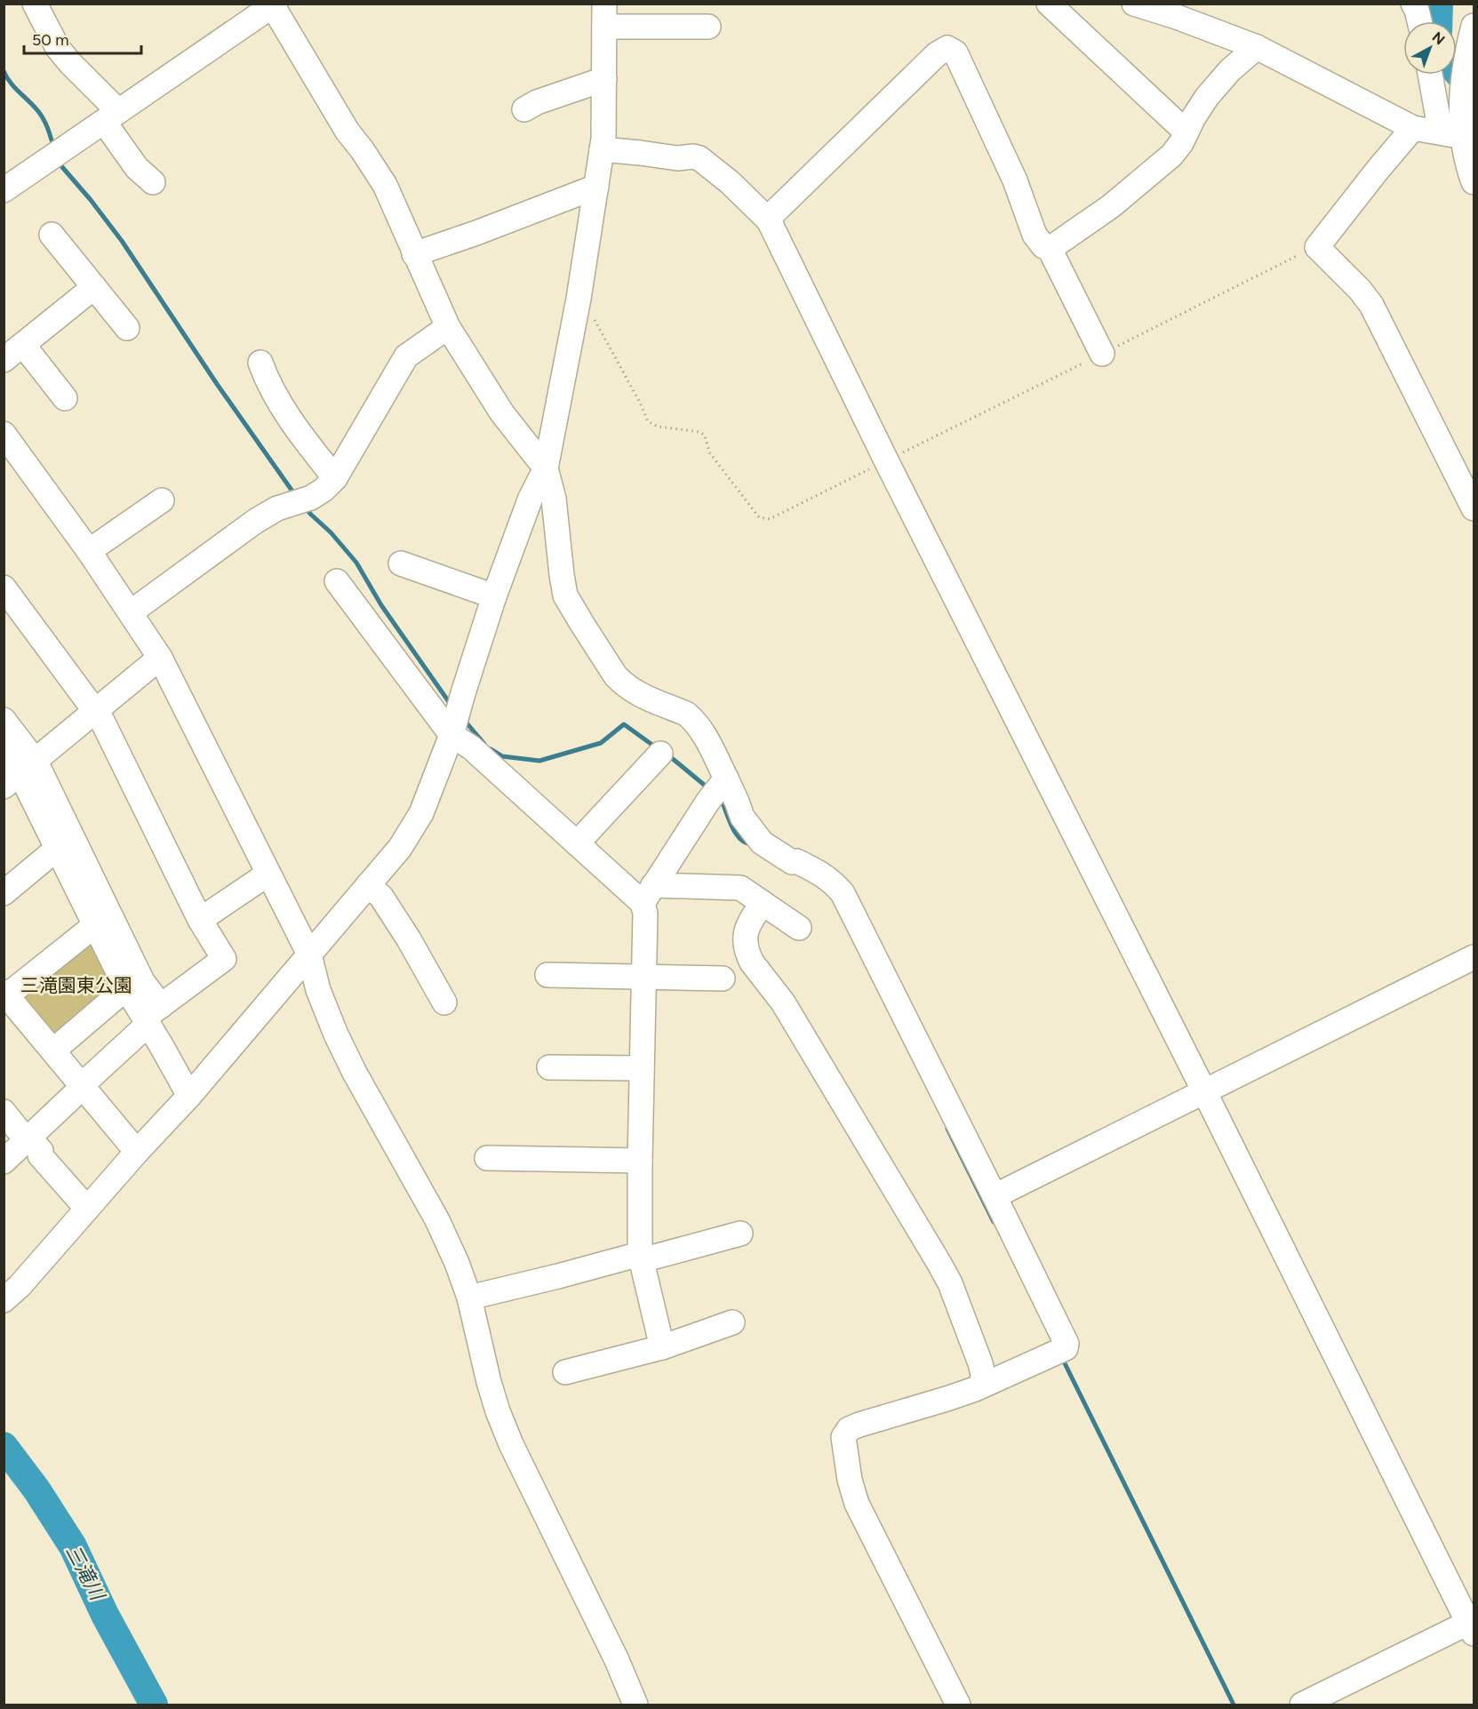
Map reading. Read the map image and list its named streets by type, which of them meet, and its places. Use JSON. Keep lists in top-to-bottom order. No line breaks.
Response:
{"water":["三滝川"],"parks":["三滝園東公園"],"scale_bar":"50 m","north":"top right"}
